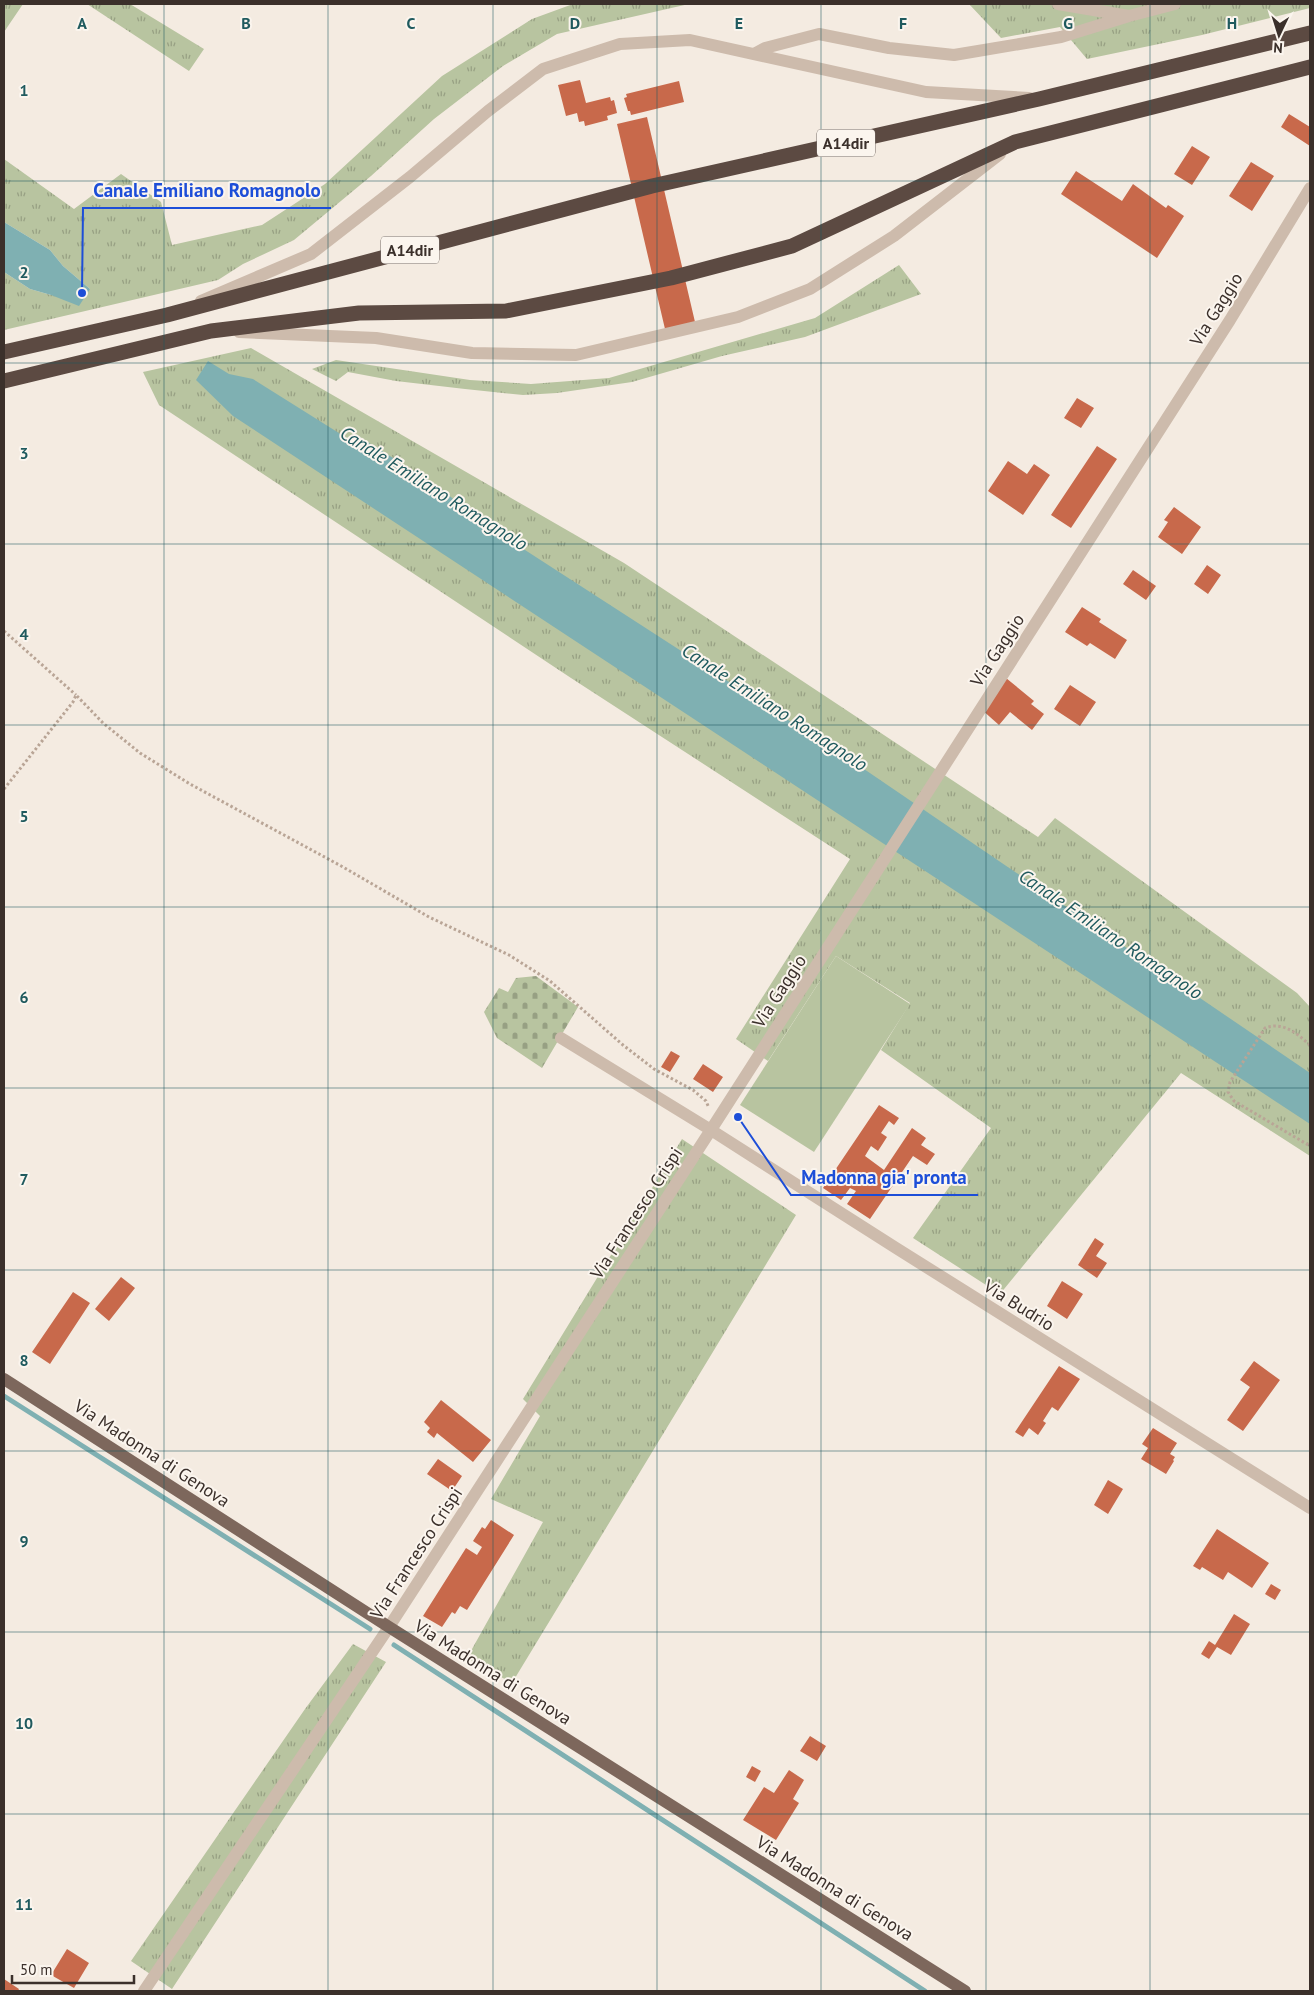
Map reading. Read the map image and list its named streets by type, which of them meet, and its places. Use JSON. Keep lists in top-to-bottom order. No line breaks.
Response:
{"streets":{"highway":["A14dir"],"main road":["Via Madonna di Genova"],"street":["Via Gaggio","Via Francesco Crispi","Via Budrio"]},"crossings":[["Via Gaggio","Via Francesco Crispi"],["Via Gaggio","Via Budrio"],["Via Francesco Crispi","Via Budrio"],["Via Francesco Crispi","Via Madonna di Genova"]],"water":["Canale Emiliano Romagnolo"],"places":["Canale Emiliano Romagnolo","Madonna gia' pronta"],"scale_bar":"50 m","north":"bottom","grid":{"columns":["A","B","C","D","E","F","G","H"],"rows":["1","2","3","4","5","6","7","8","9","10","11"]}}
